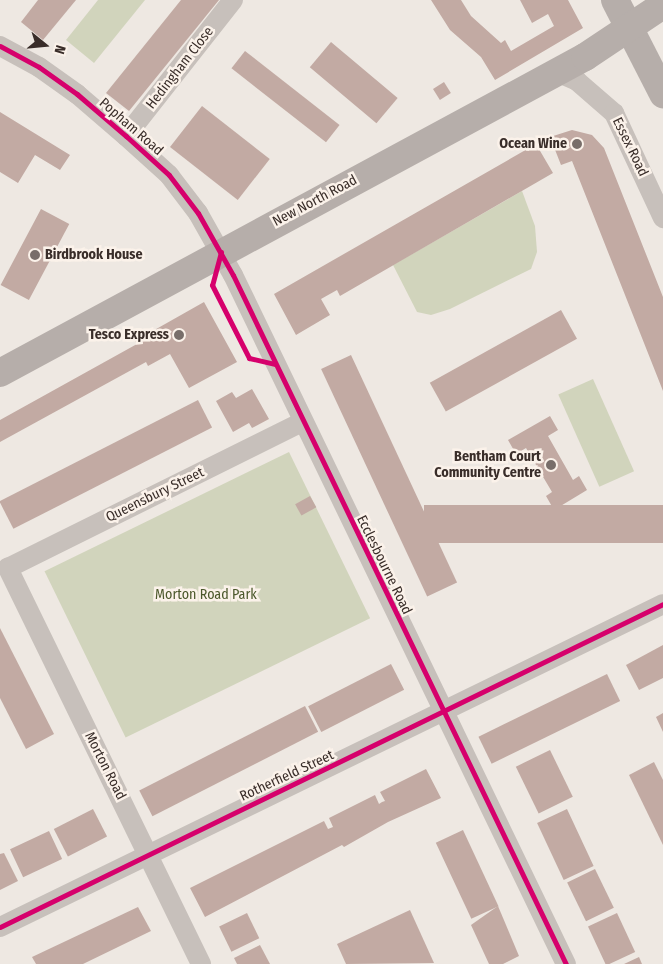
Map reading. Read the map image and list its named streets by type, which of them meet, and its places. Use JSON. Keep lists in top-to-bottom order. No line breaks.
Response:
{"streets":{"main road":["New North Road"],"street":["Hedingham Close","Popham Road","Essex Road","Queensbury Street","Ecclesbourne Road","Morton Road","Rotherfield Street"]},"crossings":[["Hedingham Close","Popham Road"],["Popham Road","New North Road"],["Popham Road","Ecclesbourne Road"],["Essex Road","New North Road"],["New North Road","Ecclesbourne Road"],["Queensbury Street","Ecclesbourne Road"],["Queensbury Street","Morton Road"],["Ecclesbourne Road","Rotherfield Street"],["Morton Road","Rotherfield Street"]],"parks":["Morton Road Park"],"places":["Ocean Wine","Birdbrook House","Tesco Express","Bentham Court Community Centre"],"north":"right"}
